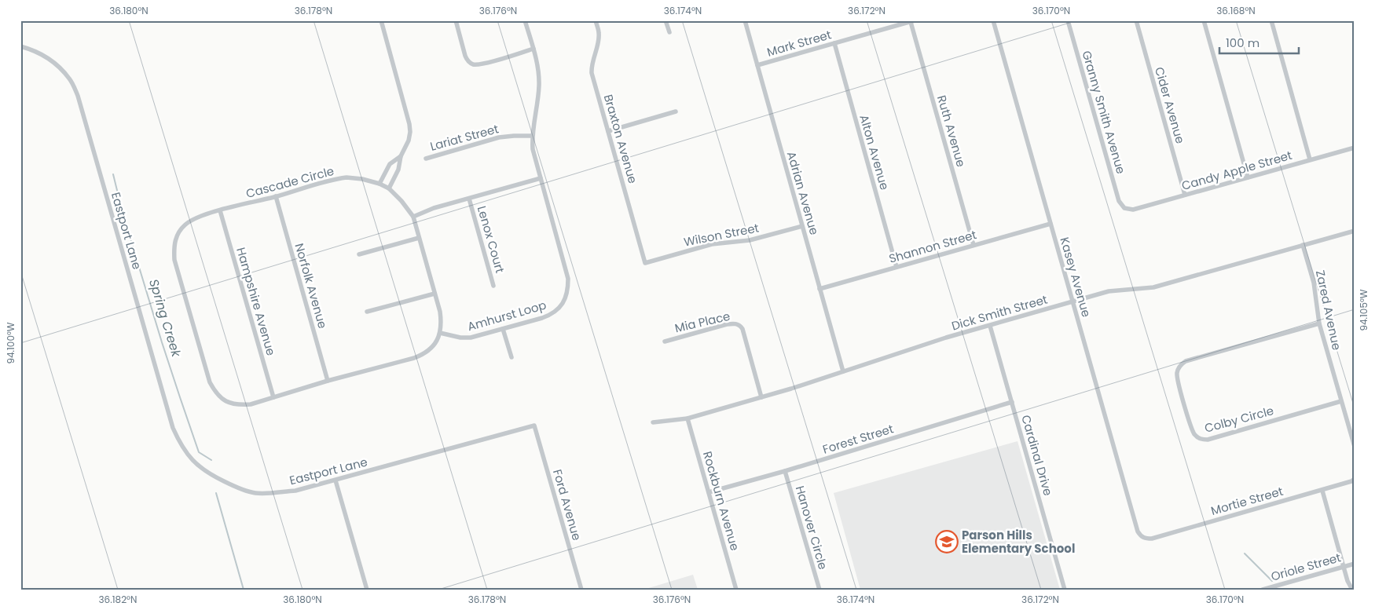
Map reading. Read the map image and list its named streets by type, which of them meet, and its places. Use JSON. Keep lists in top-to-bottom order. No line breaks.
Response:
{"streets":{"street":["Mark Street","Cider Avenue","Granny Smith Avenue","Ruth Avenue","Lariat Street","Braxton Avenue","Alton Avenue","Candy Apple Street","Cascade Circle","Adrian Avenue","Eastport Lane","Wilson Street","Lenox Court","Shannon Street","Kasey Avenue","Norfolk Avenue","Hampshire Avenue","Zared Avenue","Dick Smith Street","Amhurst Loop","Mia Place","Colby Circle","Forest Street","Cardinal Drive","Rockburn Avenue","Mortie Street","Ford Avenue","Hanover Circle","Oriole Street"]},"crossings":[["Mark Street","Ruth Avenue"],["Mark Street","Alton Avenue"],["Mark Street","Adrian Avenue"],["Cider Avenue","Candy Apple Street"],["Granny Smith Avenue","Candy Apple Street"],["Ruth Avenue","Shannon Street"],["Lariat Street","Amhurst Loop"],["Braxton Avenue","Wilson Street"],["Alton Avenue","Shannon Street"],["Cascade Circle","Norfolk Avenue"],["Cascade Circle","Hampshire Avenue"],["Cascade Circle","Amhurst Loop"],["Adrian Avenue","Wilson Street"],["Adrian Avenue","Shannon Street"],["Adrian Avenue","Dick Smith Street"],["Eastport Lane","Ford Avenue"],["Shannon Street","Kasey Avenue"],["Kasey Avenue","Dick Smith Street"],["Kasey Avenue","Mortie Street"],["Zared Avenue","Dick Smith Street"],["Zared Avenue","Colby Circle"],["Dick Smith Street","Mia Place"],["Dick Smith Street","Cardinal Drive"],["Dick Smith Street","Rockburn Avenue"],["Forest Street","Cardinal Drive"],["Forest Street","Rockburn Avenue"],["Forest Street","Hanover Circle"]],"water":["Spring Creek"],"places":{"school or university":["Parson Hills Elementary School"]},"scale_bar":"100 m","coordinates":["36.180°N","36.178°N","36.176°N","36.174°N","36.172°N","36.170°N","36.168°N","94.105°W","94.100°W","36.182°N"]}
